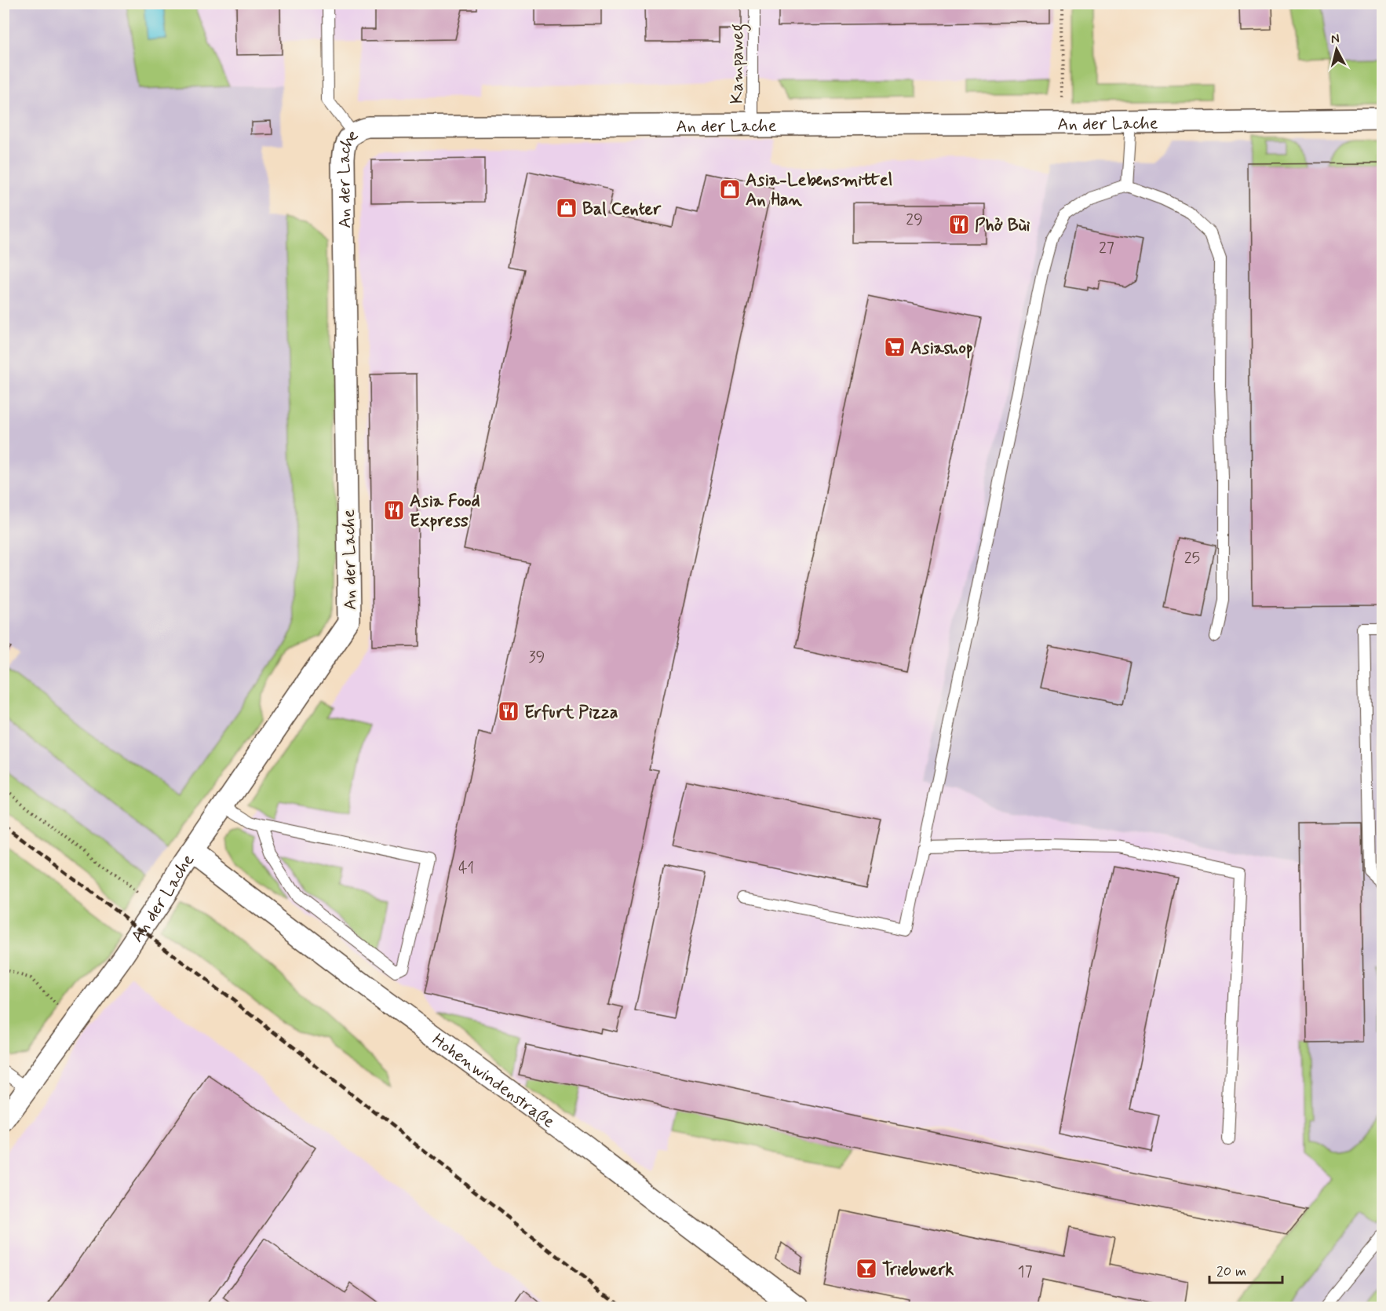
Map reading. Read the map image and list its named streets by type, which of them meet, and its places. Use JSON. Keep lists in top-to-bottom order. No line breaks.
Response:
{"streets":{"street":["An der Lache","Hohenwindenstraße"],"lane":["Kampaweg"]},"crossings":[["Kampaweg","An der Lache"],["An der Lache","Hohenwindenstraße"]],"places":{"shop":["Asia-Lebensmittel An Han","Bal Center"],"restaurant":["Phở Bùi","Asia Food Express","Erfurt Pizza"],"supermarket":["Asiashop"],"bar":["Triebwerk"]},"house_numbers":["29","27","25","39","41","17"],"scale_bar":"20 m","north":"top"}
